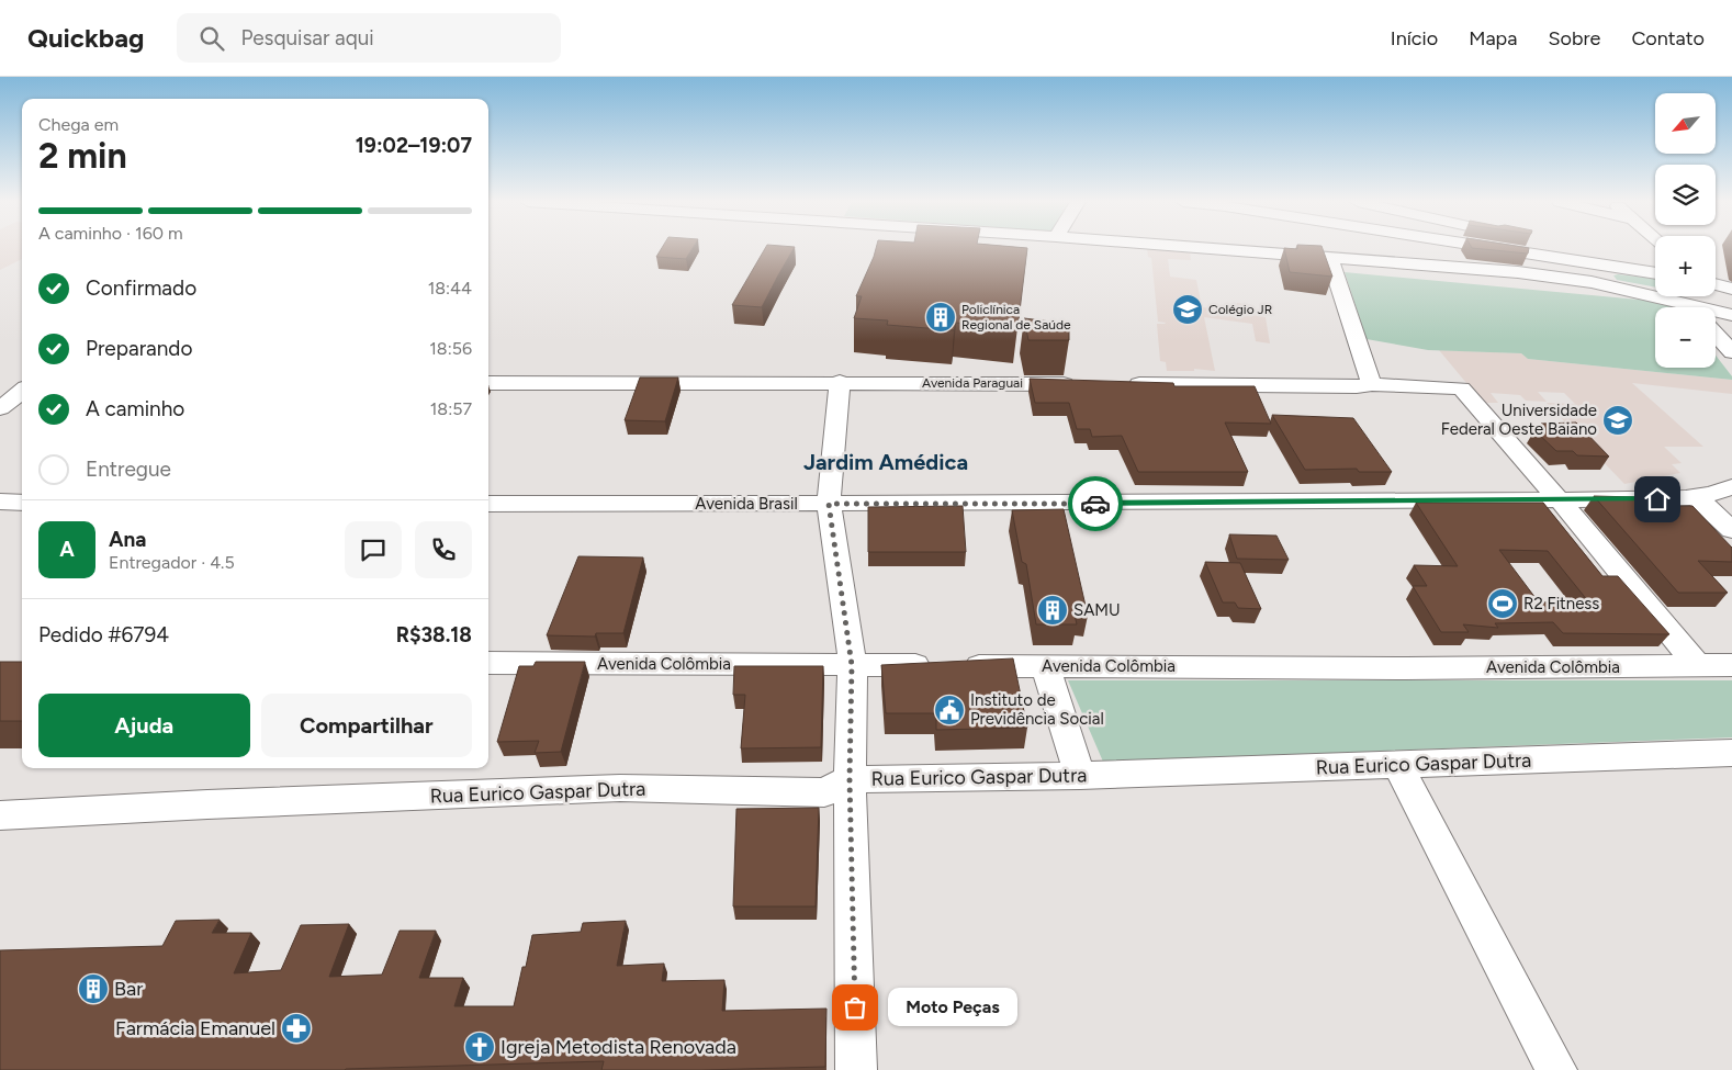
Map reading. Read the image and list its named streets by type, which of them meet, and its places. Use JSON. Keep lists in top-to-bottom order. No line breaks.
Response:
{"streets":{"street":["Avenida Paraguai","Avenida Brasil","Avenida Colômbia","Rua Eurico Gaspar Dutra"]},"districts":["Jardim Amédica"],"places":{"school or university":["Colégio JR","Universidade Federal Oeste Baiano"],"building":["Policlínica Regional de Saúde","SAMU","Bar"],"sports":["R2 Fitness"],"public building":["Instituto de Previdência Social"],"other":["Moto Peças"],"pharmacy":["Farmácia Emanuel"],"church":["Igreja Metodista Renovada"]},"north":"bottom left","page":{"header":"Quickbag","search":"Pesquisar aqui","nav":["Início","Mapa","Sobre","Contato"],"map_buttons":["+","−"],"heading":["2 min","Chega em","19:02–19:07"],"panel":["Ana","Entregador · 4.5","Pedido #6794","R$38.18"],"bar":"A caminho · 160 m","list":[["Confirmado","18:44"],["Preparando","18:56"],["A caminho","18:57"],"Entregue"],"round":"A","buttons":["Ajuda","Compartilhar"],"bubble":"Moto Peças"}}
